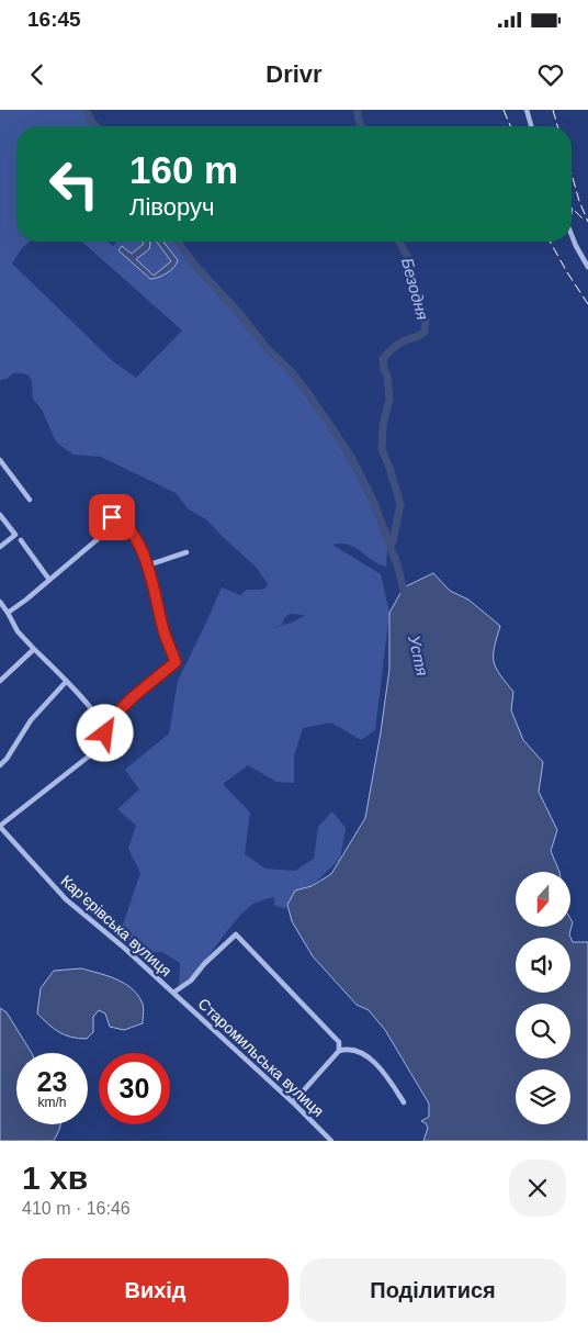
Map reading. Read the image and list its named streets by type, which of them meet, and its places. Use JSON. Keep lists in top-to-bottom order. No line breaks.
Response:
{"streets":{"street":["Кар'єрівська вулиця","Старомильська вулиця"]},"crossings":[["Кар'єрівська вулиця","Старомильська вулиця"]],"water":["Безодня","Устя"],"north":"bottom","page":{"status":"16:45","header":"Drivr","turn":["160 m","Ліворуч"],"speed":"23 km/h","limit":"30","heading":["1 хв","410 m · 16:46"],"buttons":["Вихід","Поділитися"]}}
